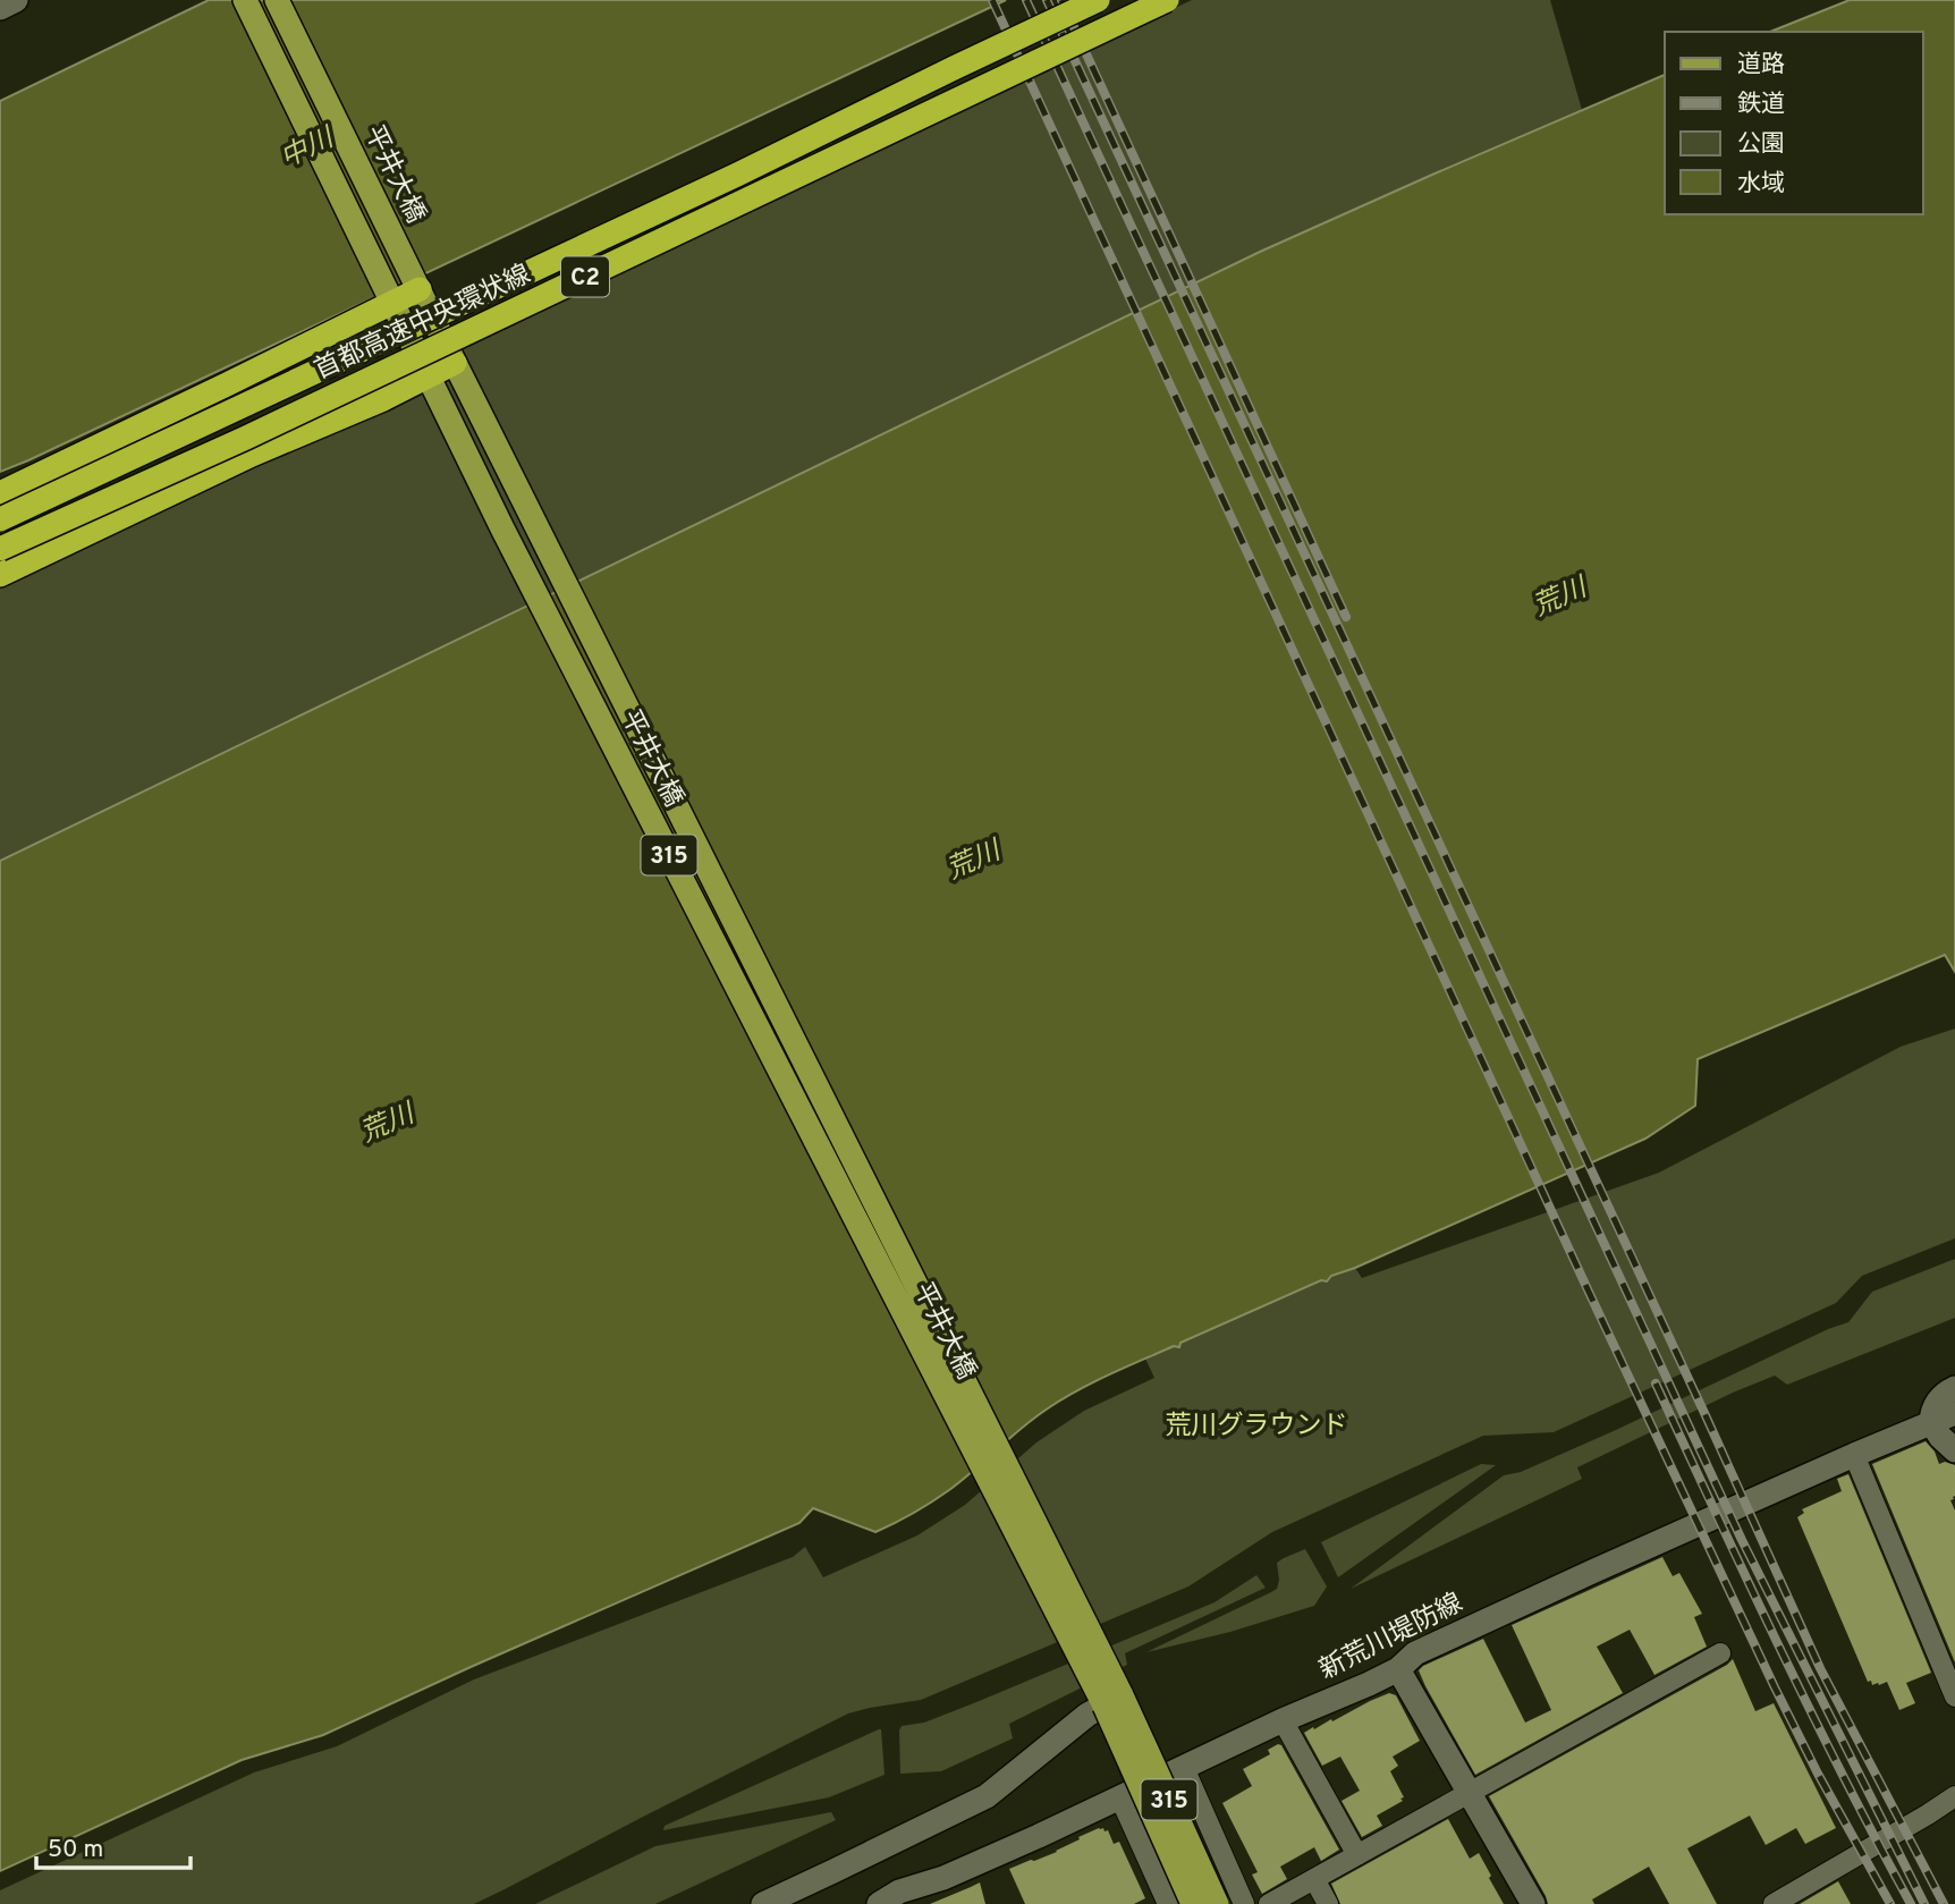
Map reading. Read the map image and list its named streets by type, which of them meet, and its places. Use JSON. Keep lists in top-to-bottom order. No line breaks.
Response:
{"streets":{"highway":["C2","首都高速中央環状線"],"main road":["平井大橋","315","新荒川堤防線"]},"crossings":[["平井大橋","315"]],"water":["中川","荒川"],"parks":["荒川グラウンド"],"legend":["道路","鉄道","公園","水域"],"scale_bar":"50 m"}
